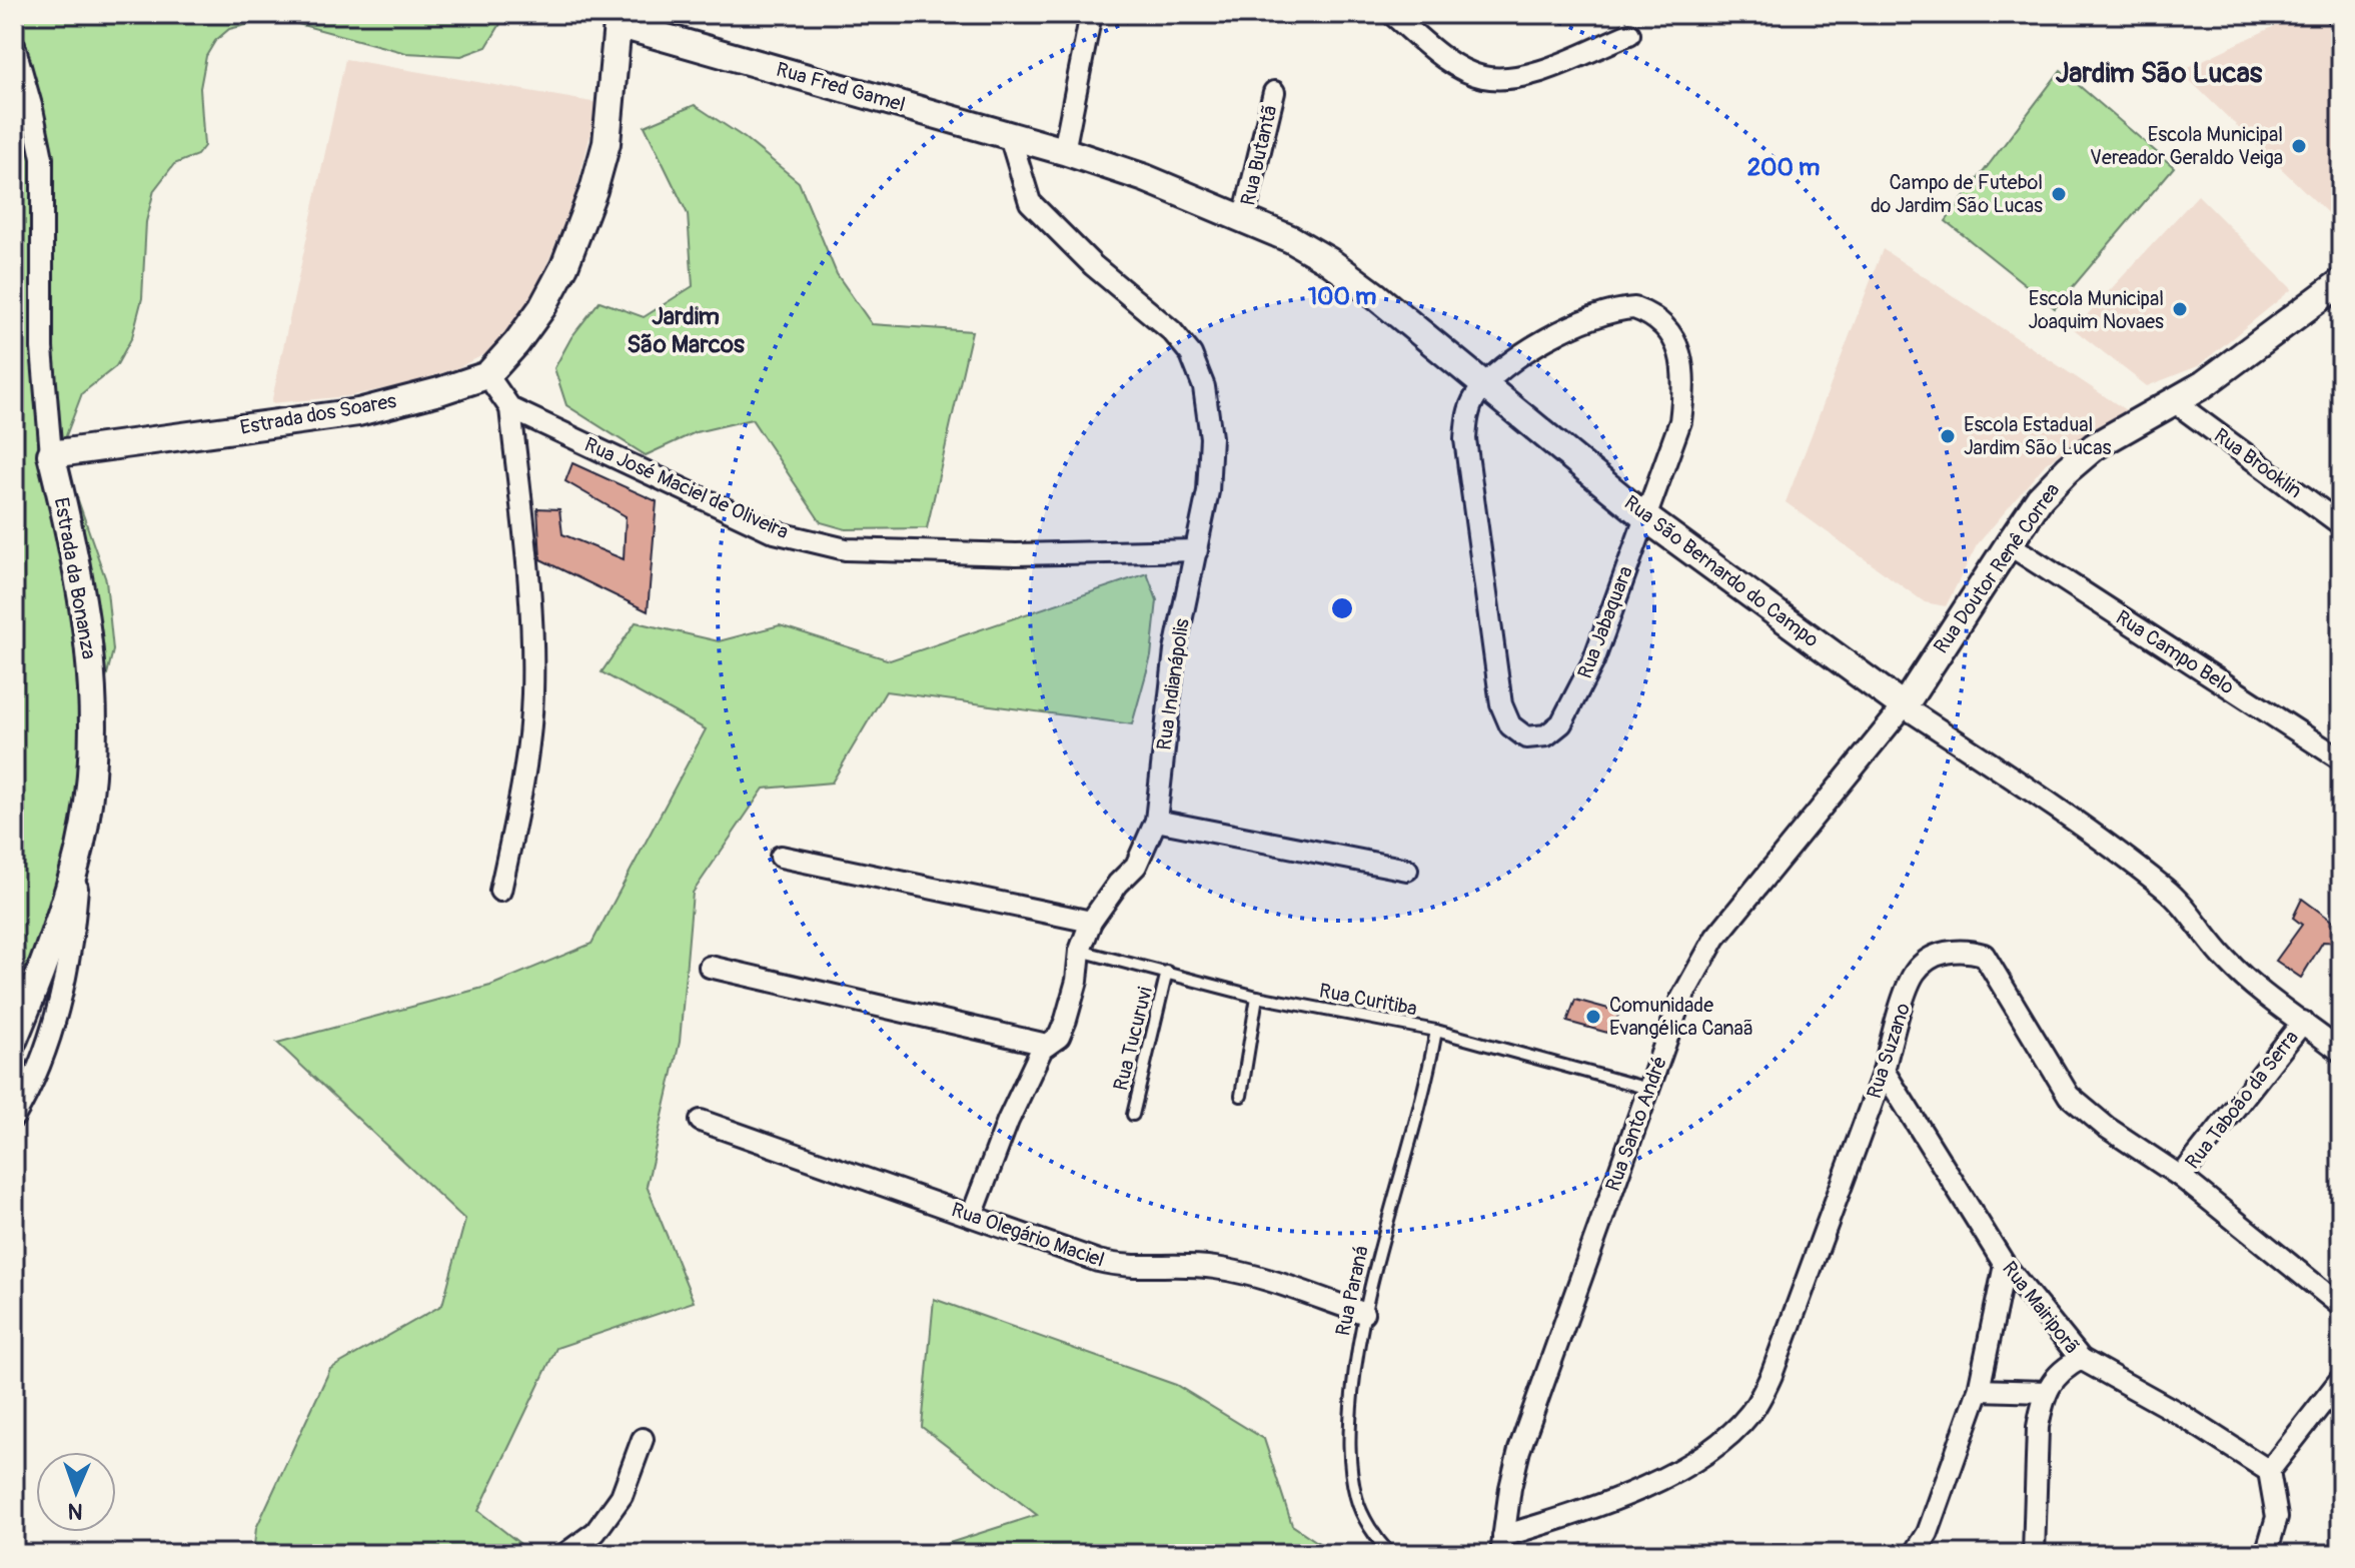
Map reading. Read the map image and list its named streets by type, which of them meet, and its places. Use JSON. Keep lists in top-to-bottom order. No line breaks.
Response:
{"streets":{"street":["Rua Fred Gamel","Rua Butantã","Estrada dos Soares","Rua Brooklin","Rua José Maciel de Oliveira","Rua Doutor Renê Correa","Rua São Bernardo do Campo","Estrada da Bonanza","Rua Jabaquara","Rua Campo Belo","Rua Indianápolis","Rua Suzano","Rua Taboão da Serra","Rua Santo André","Rua Olegário Maciel","Rua Mairiporã"],"lane":["Rua Curitiba","Rua Tucuruvi","Rua Paraná"]},"crossings":[["Rua Fred Gamel","Estrada dos Soares"],["Rua Fred Gamel","Rua São Bernardo do Campo"],["Rua Fred Gamel","Rua Indianápolis"],["Rua Butantã","Rua São Bernardo do Campo"],["Estrada dos Soares","Rua José Maciel de Oliveira"],["Estrada dos Soares","Estrada da Bonanza"],["Rua Brooklin","Rua Doutor Renê Correa"],["Rua José Maciel de Oliveira","Rua Indianápolis"],["Rua Doutor Renê Correa","Rua São Bernardo do Campo"],["Rua Doutor Renê Correa","Rua Campo Belo"],["Rua Doutor Renê Correa","Rua Santo André"],["Rua São Bernardo do Campo","Rua Jabaquara"],["Rua São Bernardo do Campo","Rua Taboão da Serra"],["Rua São Bernardo do Campo","Rua Santo André"],["Rua Indianápolis","Rua Curitiba"],["Rua Indianápolis","Rua Olegário Maciel"],["Rua Curitiba","Rua Tucuruvi"],["Rua Curitiba","Rua Santo André"],["Rua Curitiba","Rua Paraná"],["Rua Suzano","Rua Taboão da Serra"],["Rua Suzano","Rua Santo André"],["Rua Suzano","Rua Mairiporã"],["Rua Olegário Maciel","Rua Paraná"]],"districts":["Jardim São Lucas","Jardim São Marcos"],"places":["Escola Municipal Vereador Geraldo Veiga","Campo de Futebol do Jardim São Lucas","Escola Municipal Joaquim Novaes","Escola Estadual Jardim São Lucas","Comunidade Evangélica Canaã"],"north":"bottom","rings":["200 m","100 m"]}
